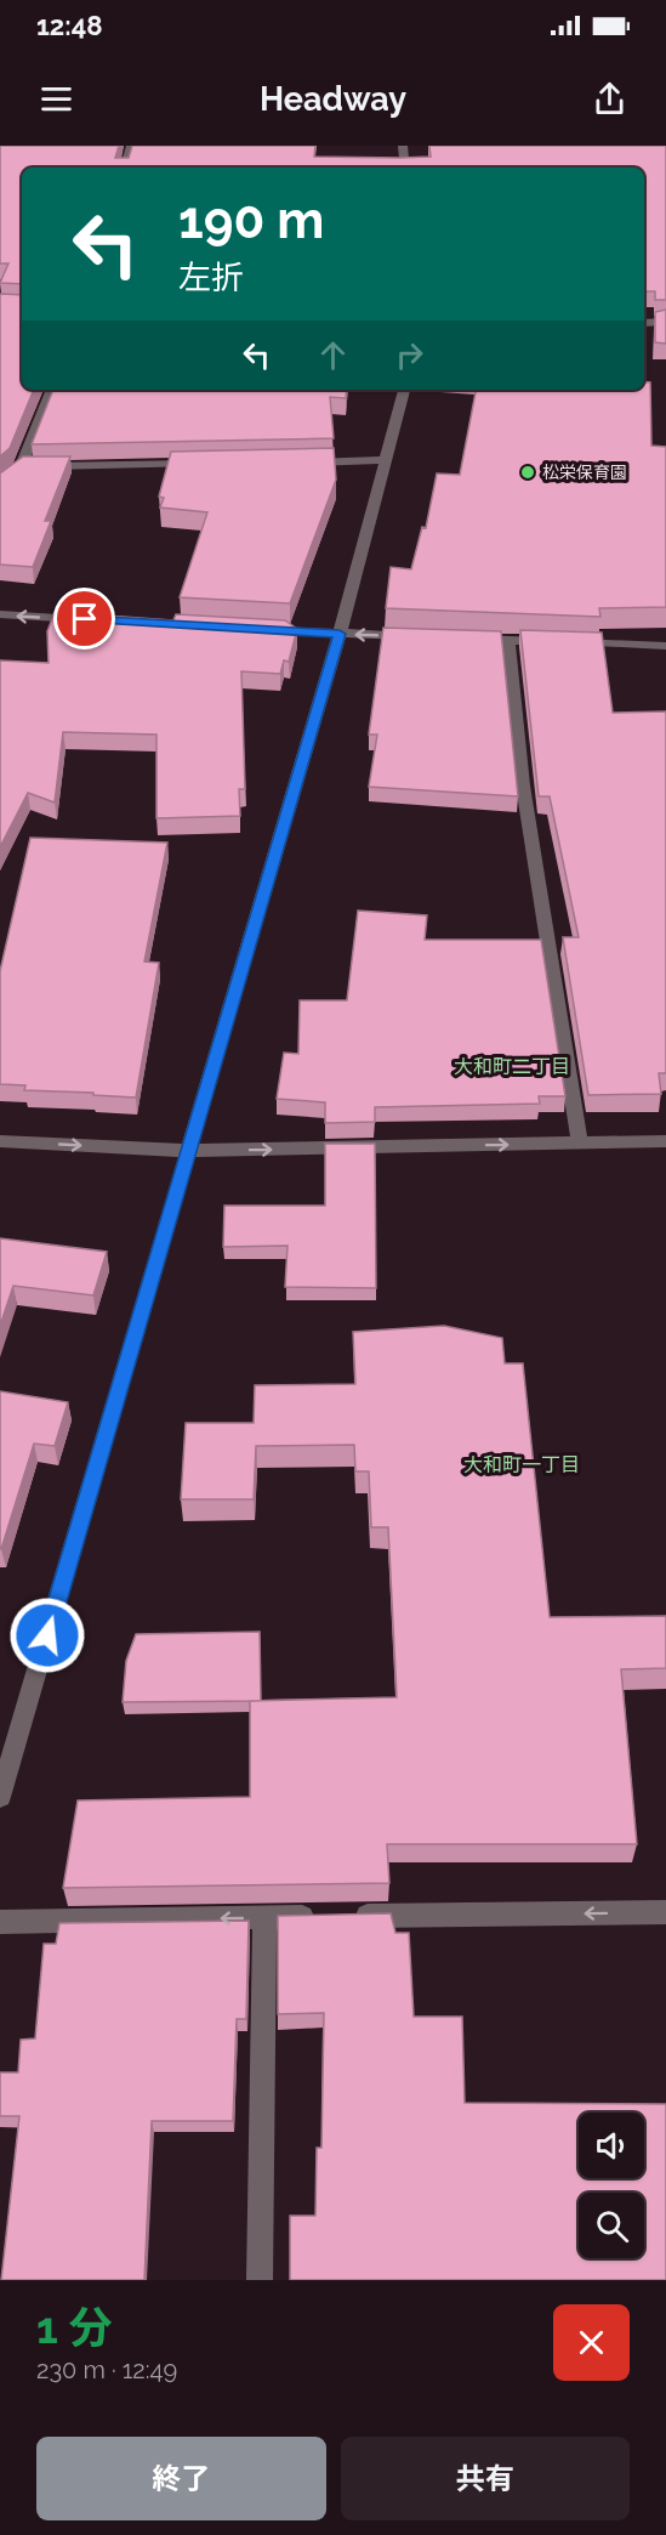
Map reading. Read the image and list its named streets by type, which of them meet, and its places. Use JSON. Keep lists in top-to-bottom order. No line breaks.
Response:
{"districts":["大和町二丁目","大和町一丁目"],"places":["松栄保育園"],"page":{"status":"12:48","header":"Headway","turn":["190 m","左折"],"heading":["1 分","230 m · 12:49"],"buttons":["終了","共有"]}}
